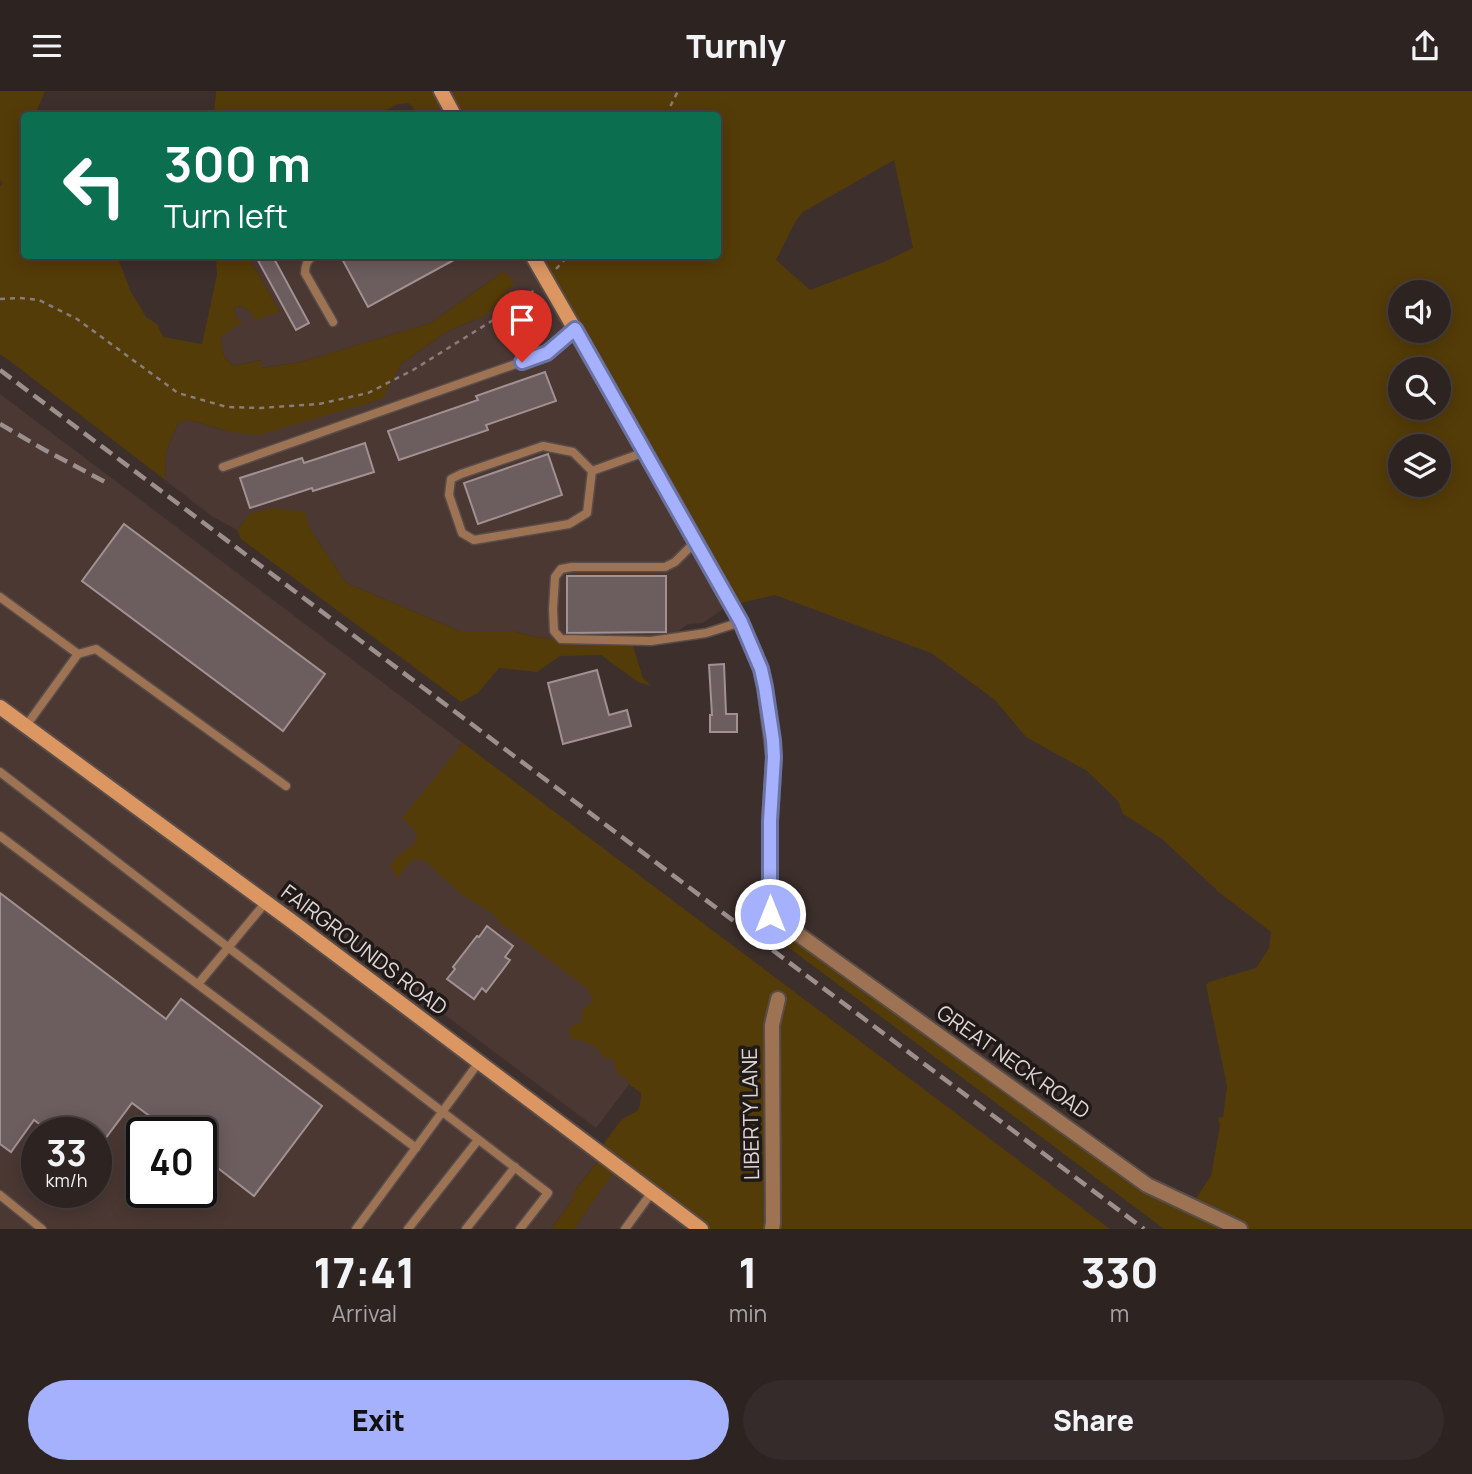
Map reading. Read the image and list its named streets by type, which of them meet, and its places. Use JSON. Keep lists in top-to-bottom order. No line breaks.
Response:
{"streets":{"street":["FAIRGROUNDS ROAD","GREAT NECK ROAD","LIBERTY LANE"]},"page":{"header":"Turnly","turn":["300 m","Turn left"],"speed":"33 km/h","limit":"40","eta":["17:41","Arrival","1","min","330","m"],"buttons":["Exit","Share"]}}
